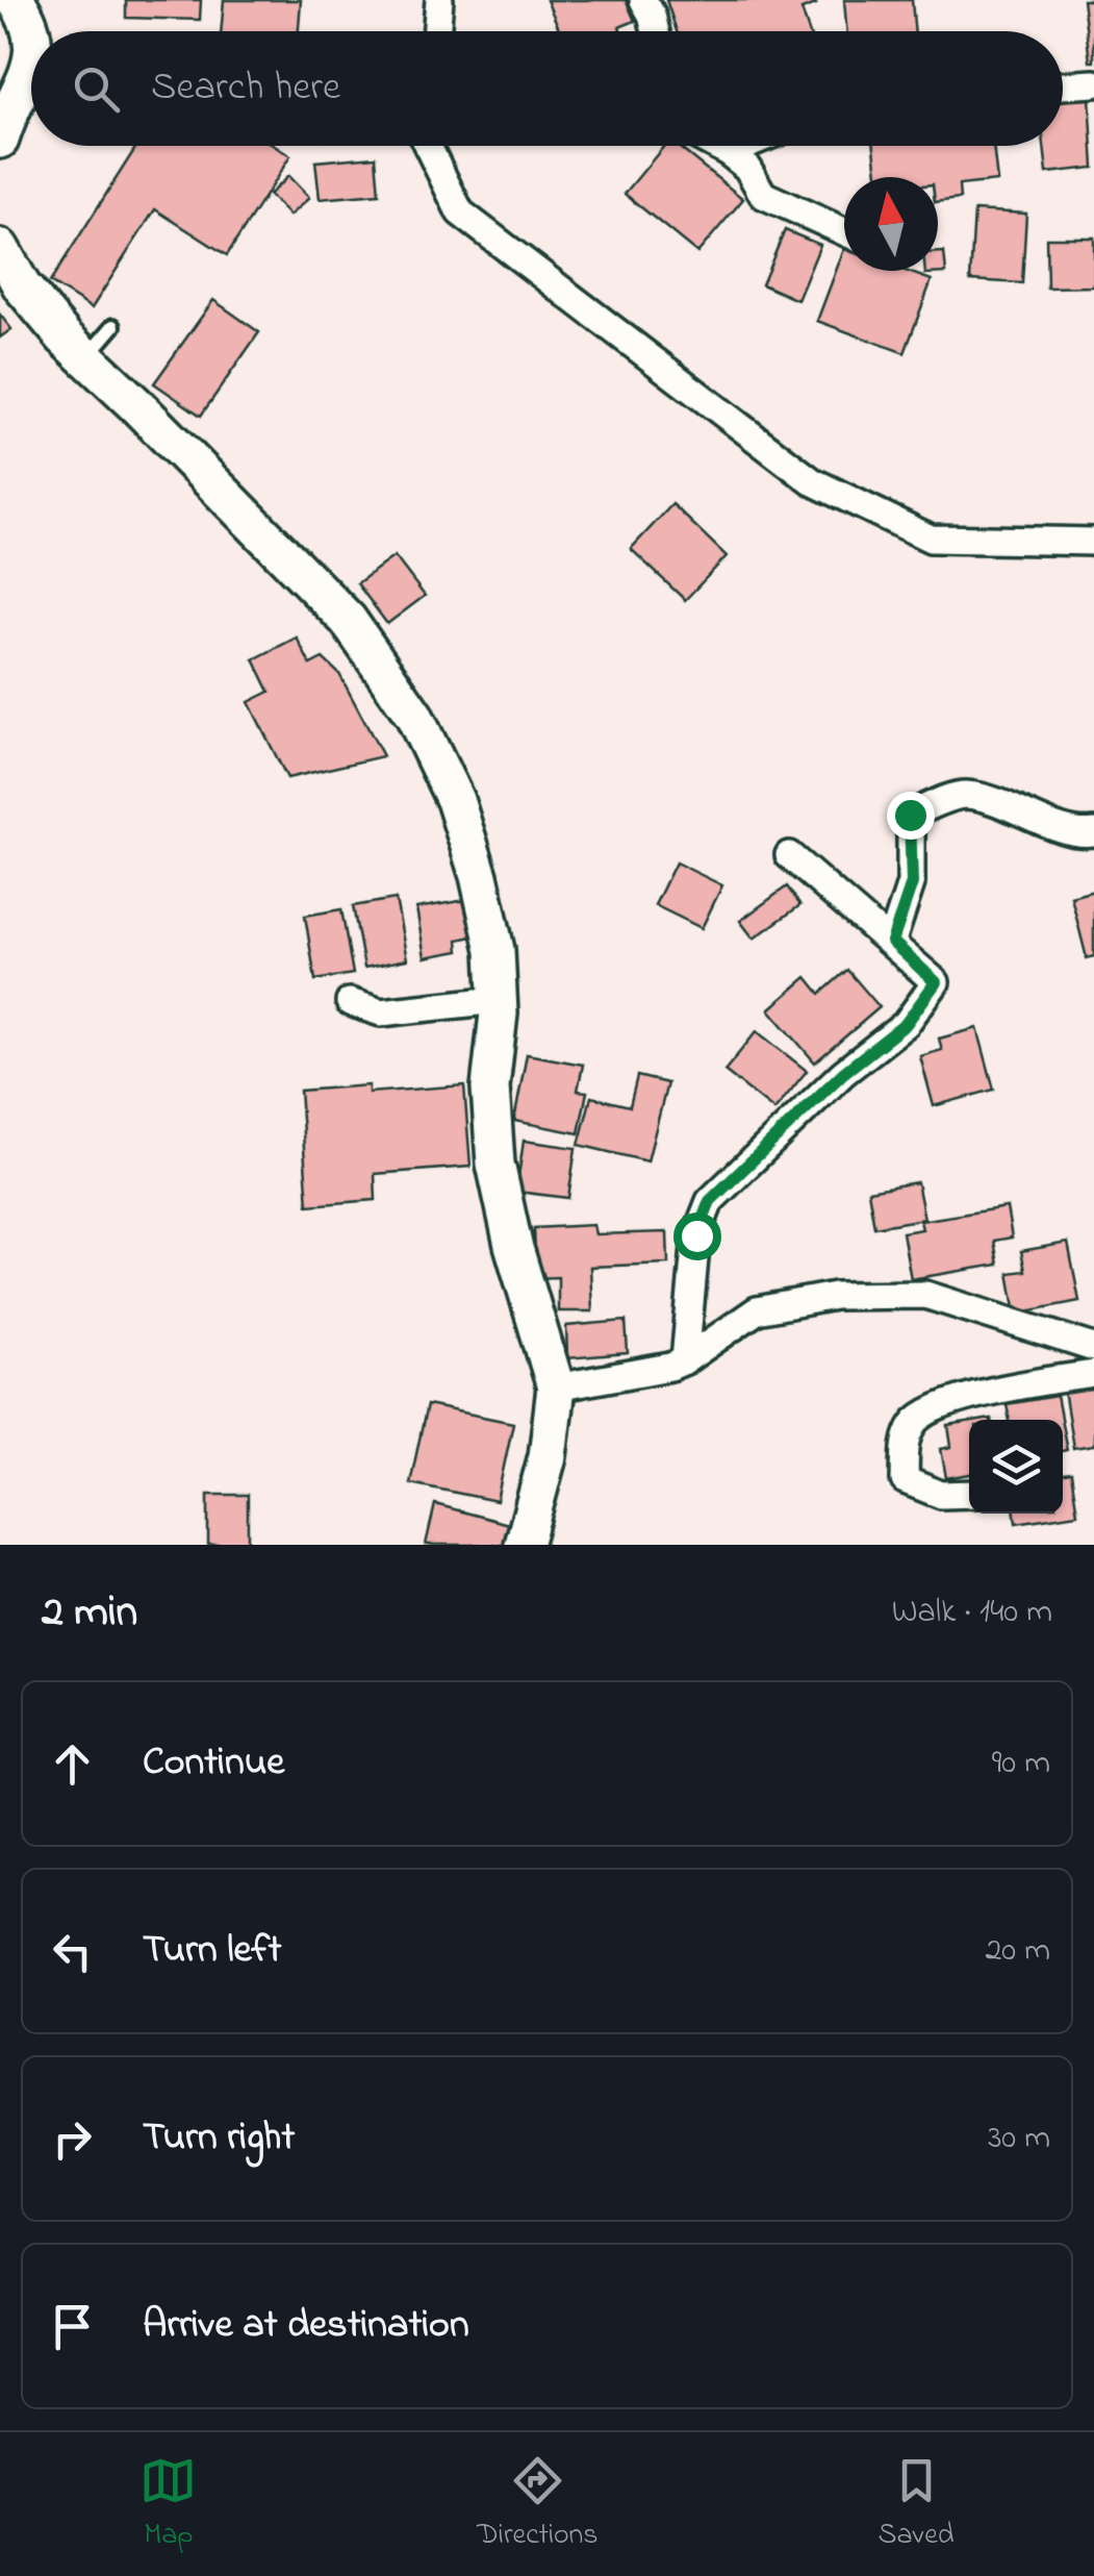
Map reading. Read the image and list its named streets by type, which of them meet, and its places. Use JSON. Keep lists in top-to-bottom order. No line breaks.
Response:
{"north":"top","page":{"search":"Search here","heading":["2 min","Walk · 140 m"],"list":[["Continue","90 m"],["Turn left","20 m"],["Turn right","30 m"],"Arrive at destination"],"nav":["Map","Directions","Saved"]}}
